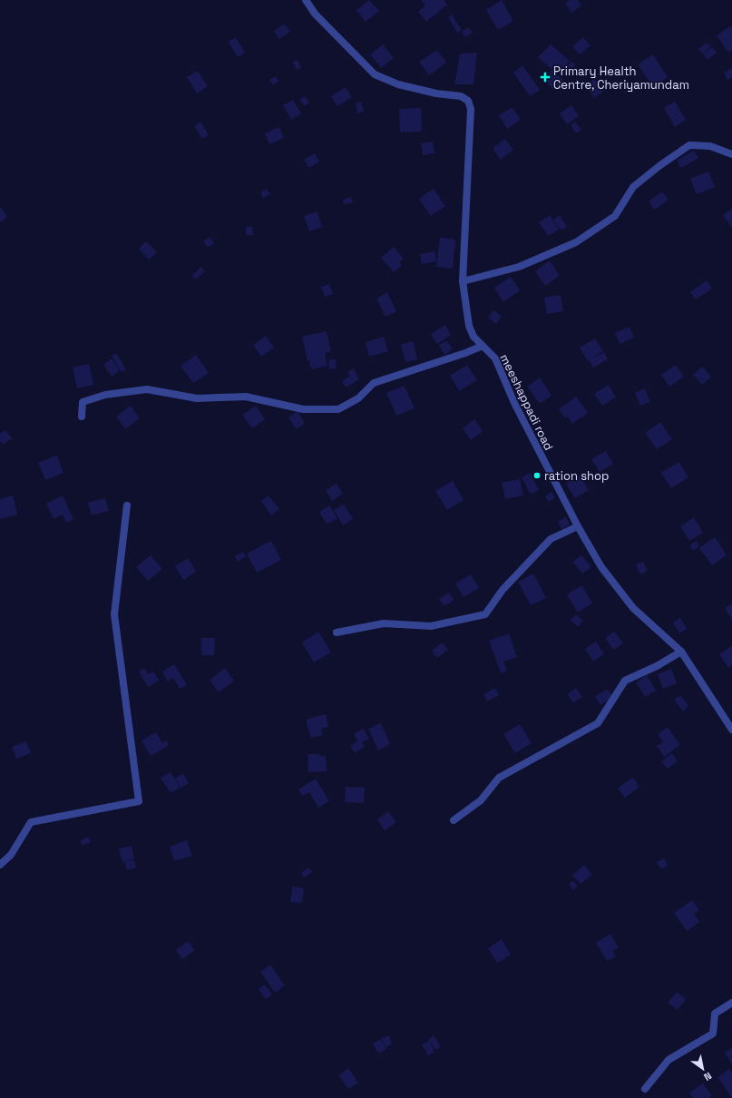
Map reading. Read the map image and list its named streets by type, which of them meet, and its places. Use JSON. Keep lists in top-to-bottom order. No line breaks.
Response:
{"streets":{"street":["meeshappadi road"]},"places":{"health":["Primary Health Centre, Cheriyamundam"],"other":["ration shop"]},"north":"bottom right"}
